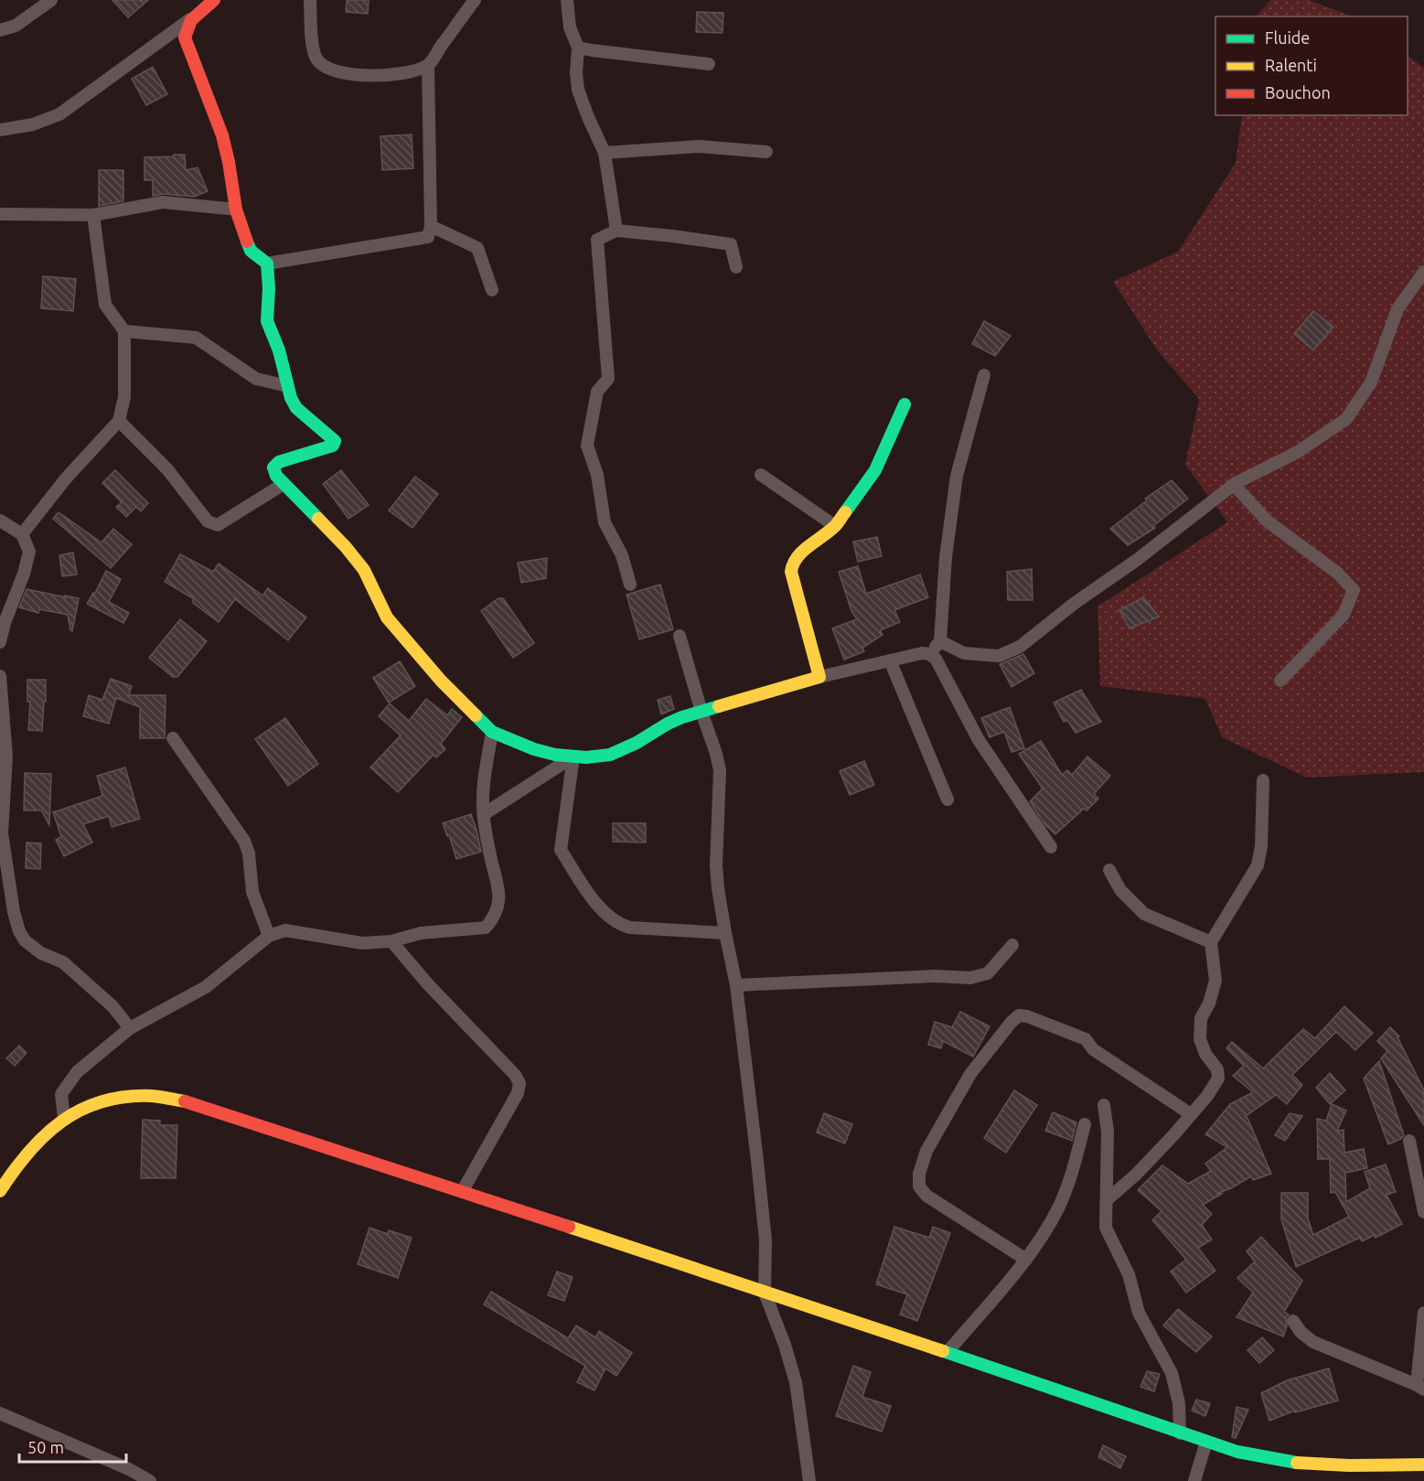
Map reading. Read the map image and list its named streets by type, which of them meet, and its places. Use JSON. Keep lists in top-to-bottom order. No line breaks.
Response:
{"legend":["Fluide","Ralenti","Bouchon"],"scale_bar":"50 m"}
